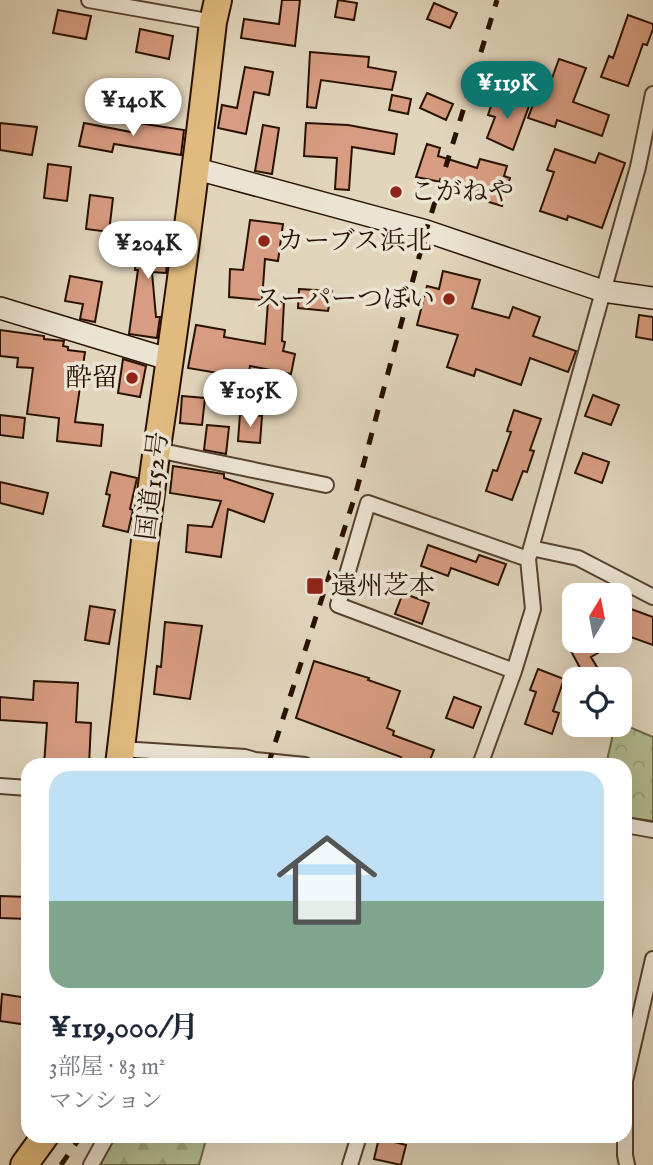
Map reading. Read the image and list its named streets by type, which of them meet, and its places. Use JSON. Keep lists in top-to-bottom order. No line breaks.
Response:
{"streets":{"highway":["国道152号"]},"places":{"other":["こがねや","カーブス浜北","スーパーつぼい","酔留"],"transit":["遠州芝本"]},"north":"top","page":{"price":["¥119K","¥140K","¥204K","¥105K"],"list":[{"name":"¥119,000/月","note":"3部屋 · 83 m² · マンション"}]}}
